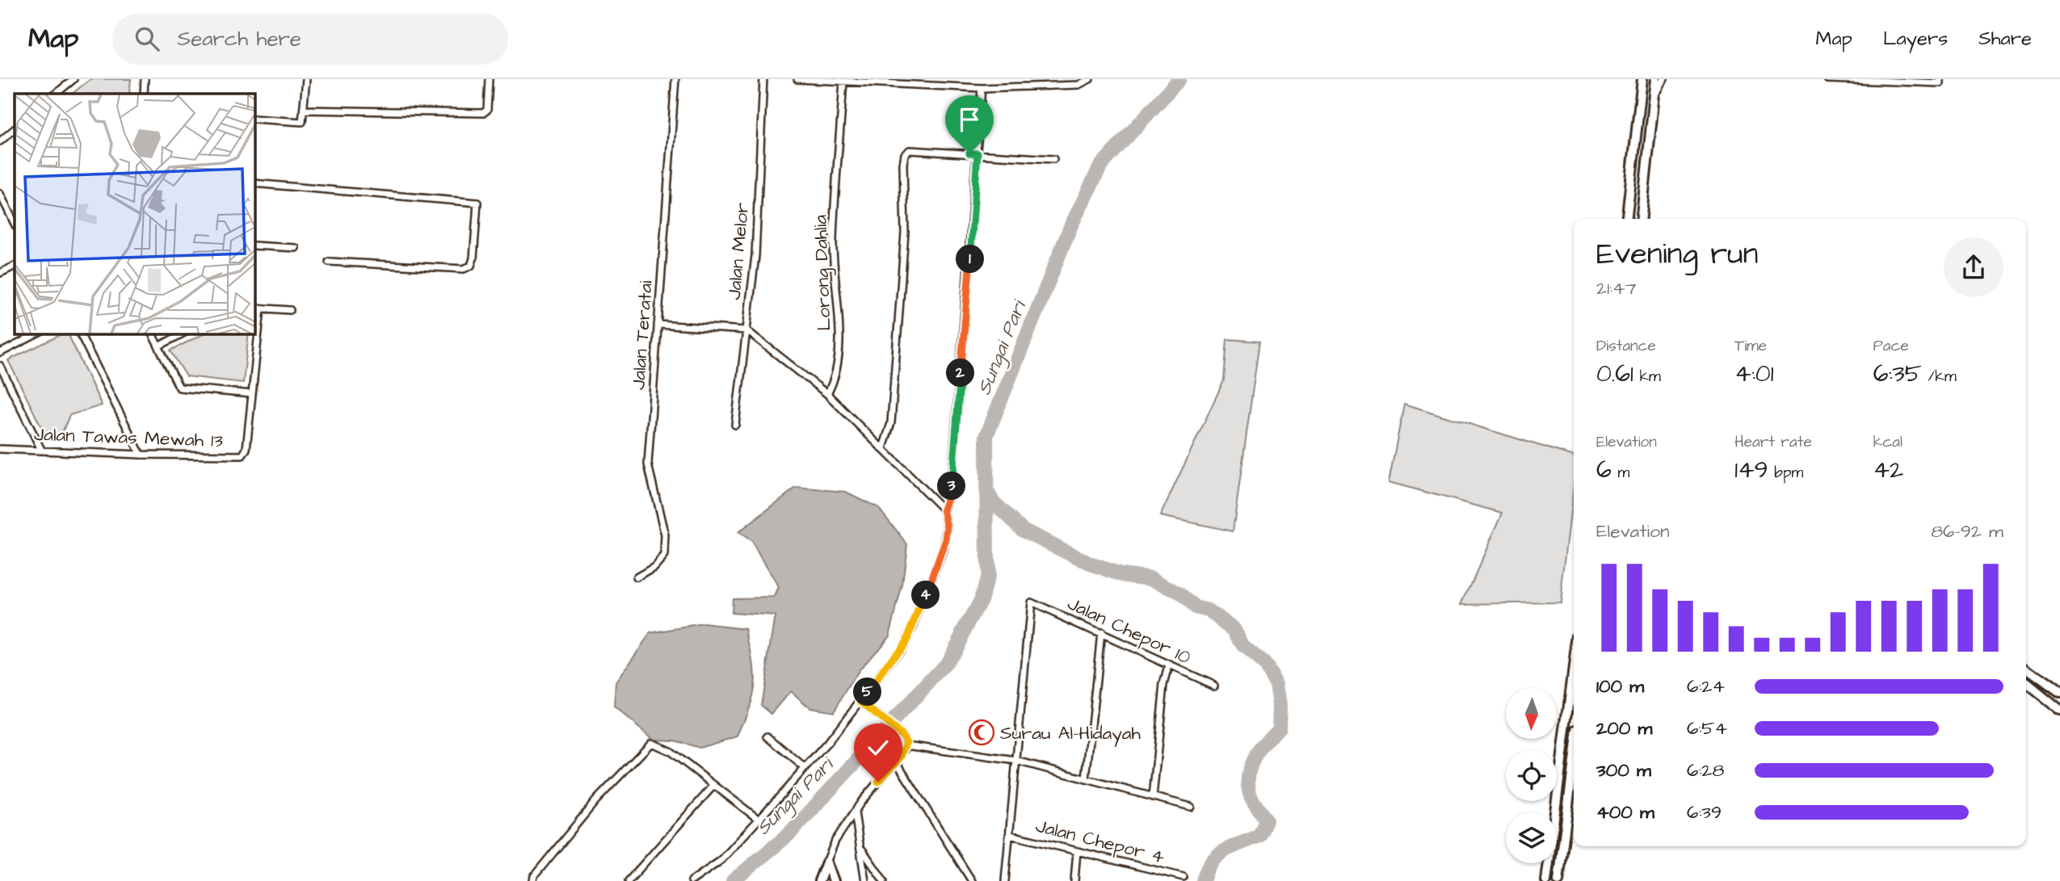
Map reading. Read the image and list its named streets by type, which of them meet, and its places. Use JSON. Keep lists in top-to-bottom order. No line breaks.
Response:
{"streets":{"street":["Jalan Melor","Lorong Dahlia","Jalan Teratai","Jalan Tawas Mewah 13","Jalan Chepor 10","Jalan Chepor 4"]},"water":["Sungai Pari"],"places":{"mosque":["Surau Al-Hidayah"]},"north":"bottom","page":{"header":"Map","search":"Search here","nav":["Map","Layers","Share"],"heading":["Evening run","21:47"],"pins":["1","2","3","4","5"],"stats":[["Distance","0.61 km"],["Time","4:01"],["Pace","6:35 /km"],["Elevation","6 m"],["Heart rate","149 bpm"],["kcal","42"]],"chart":["Elevation","86–92 m"],"list":[{"name":"100 m","note":"6:24"},{"name":"200 m","note":"6:54"},{"name":"300 m","note":"6:28"},{"name":"400 m","note":"6:39"}]}}
